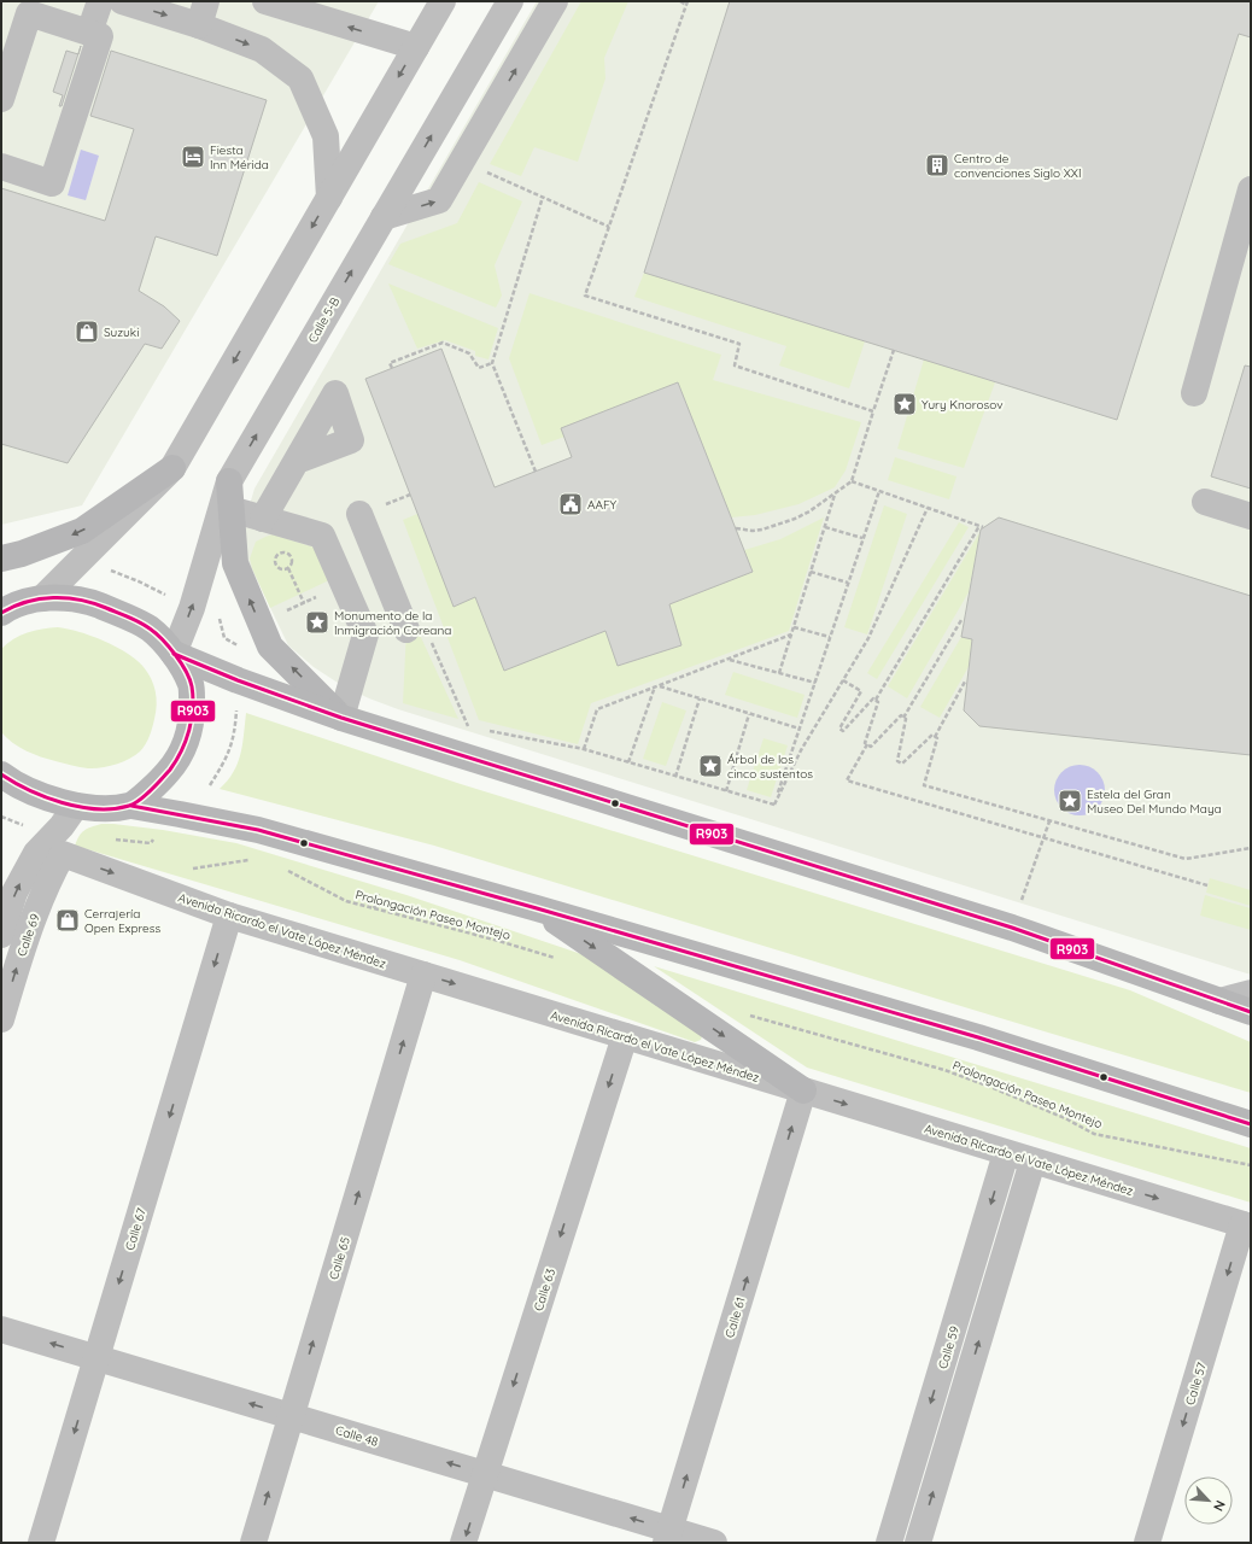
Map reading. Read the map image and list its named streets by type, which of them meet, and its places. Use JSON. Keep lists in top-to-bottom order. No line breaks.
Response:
{"streets":{"street":["Calle 5-B","Avenida Ricardo el Vate López Méndez","Calle 69","Calle 67","Calle 65","Calle 63","Calle 61","Calle 59","Calle 57","Calle 48"],"path":["Prolongación Paseo Montejo"]},"crossings":[["Avenida Ricardo el Vate López Méndez","Calle 69"],["Avenida Ricardo el Vate López Méndez","Calle 67"],["Avenida Ricardo el Vate López Méndez","Calle 65"],["Avenida Ricardo el Vate López Méndez","Calle 63"],["Avenida Ricardo el Vate López Méndez","Calle 61"],["Avenida Ricardo el Vate López Méndez","Calle 59"],["Avenida Ricardo el Vate López Méndez","Calle 57"],["Calle 67","Calle 48"],["Calle 65","Calle 48"],["Calle 63","Calle 48"],["Calle 61","Calle 48"]],"one_way":["Avenida Ricardo el Vate López Méndez","Calle 69","Calle 67","Calle 65","Calle 63","Calle 61","Calle 48"],"places":{"hotel":["Fiesta Inn Mérida"],"building":["Centro de convenciones Siglo XXI"],"shop":["Suzuki","Cerrajería Open Express"],"place":["Yury Knorosov","Monumento de la Inmigración Coreana","Árbol de los cinco sustentos","Estela del Gran Museo Del Mundo Maya"],"public building":["AAFY"]},"lines":["transit line R903"],"north":"bottom right"}
